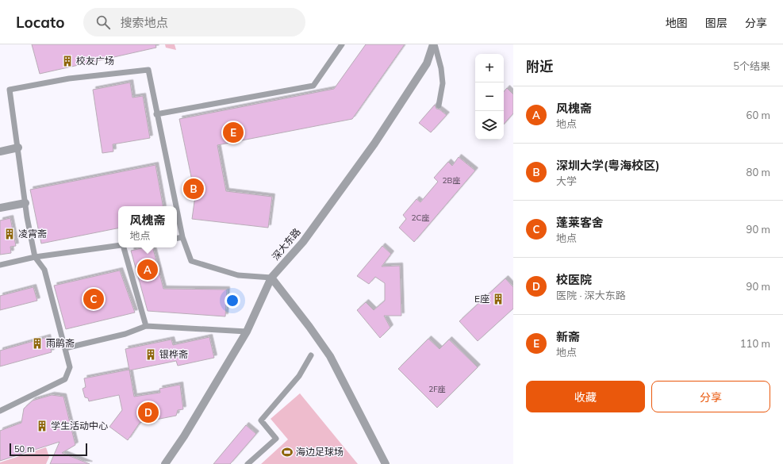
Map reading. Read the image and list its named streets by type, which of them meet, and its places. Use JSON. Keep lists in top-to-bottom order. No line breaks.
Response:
{"streets":{"street":["深大东路"]},"places":{"building":["校友广场","凌霄斋","E座","雨鹃斋","银桦斋","学生活动中心"],"sports":["海边足球场"]},"house_numbers":["2B座","2C座","2F座"],"scale_bar":"50 m","page":{"header":"Locato","search":"搜索地点","nav":["地图","图层","分享"],"heading":["附近","5个结果"],"map_buttons":["+","−"],"list":[{"mark":"A","name":"风槐斋","note":"地点","value":"60 m"},{"mark":"B","name":"深圳大学(粤海校区)","note":"大学","value":"80 m"},{"mark":"C","name":"蓬莱客舍","note":"地点","value":"90 m"},{"mark":"D","name":"校医院","note":"医院 · 深大东路","value":"90 m"},{"mark":"E","name":"新斋","note":"地点","value":"110 m"}],"pins":["E","B","A","C","D"],"popup":["风槐斋","地点"],"buttons":["收藏","分享"],"scale":"50 m"}}
